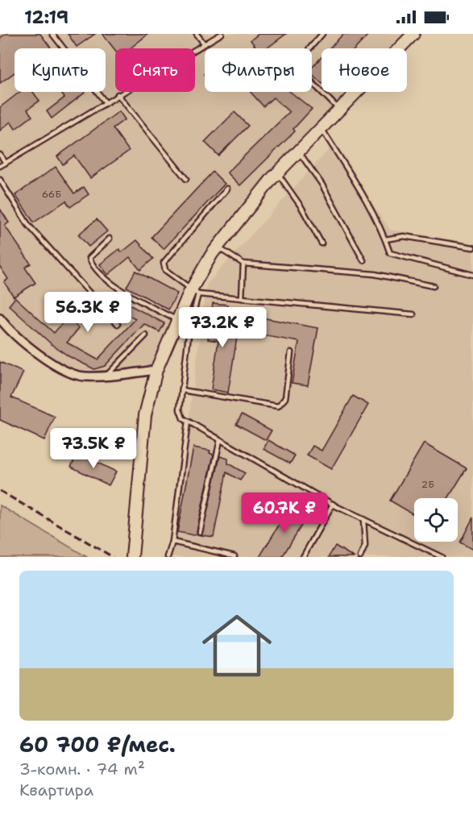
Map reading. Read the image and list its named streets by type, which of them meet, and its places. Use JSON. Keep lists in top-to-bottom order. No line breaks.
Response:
{"house_numbers":["66Б","2Б"],"page":{"status":"12:19","chip":["Купить","Снять","Фильтры","Новое"],"price":["56.3K ₽","73.2K ₽","73.5K ₽","60.7K ₽"],"list":[{"name":"60 700 ₽/мес.","note":"3-комн. · 74 m² · Квартира"}]}}
